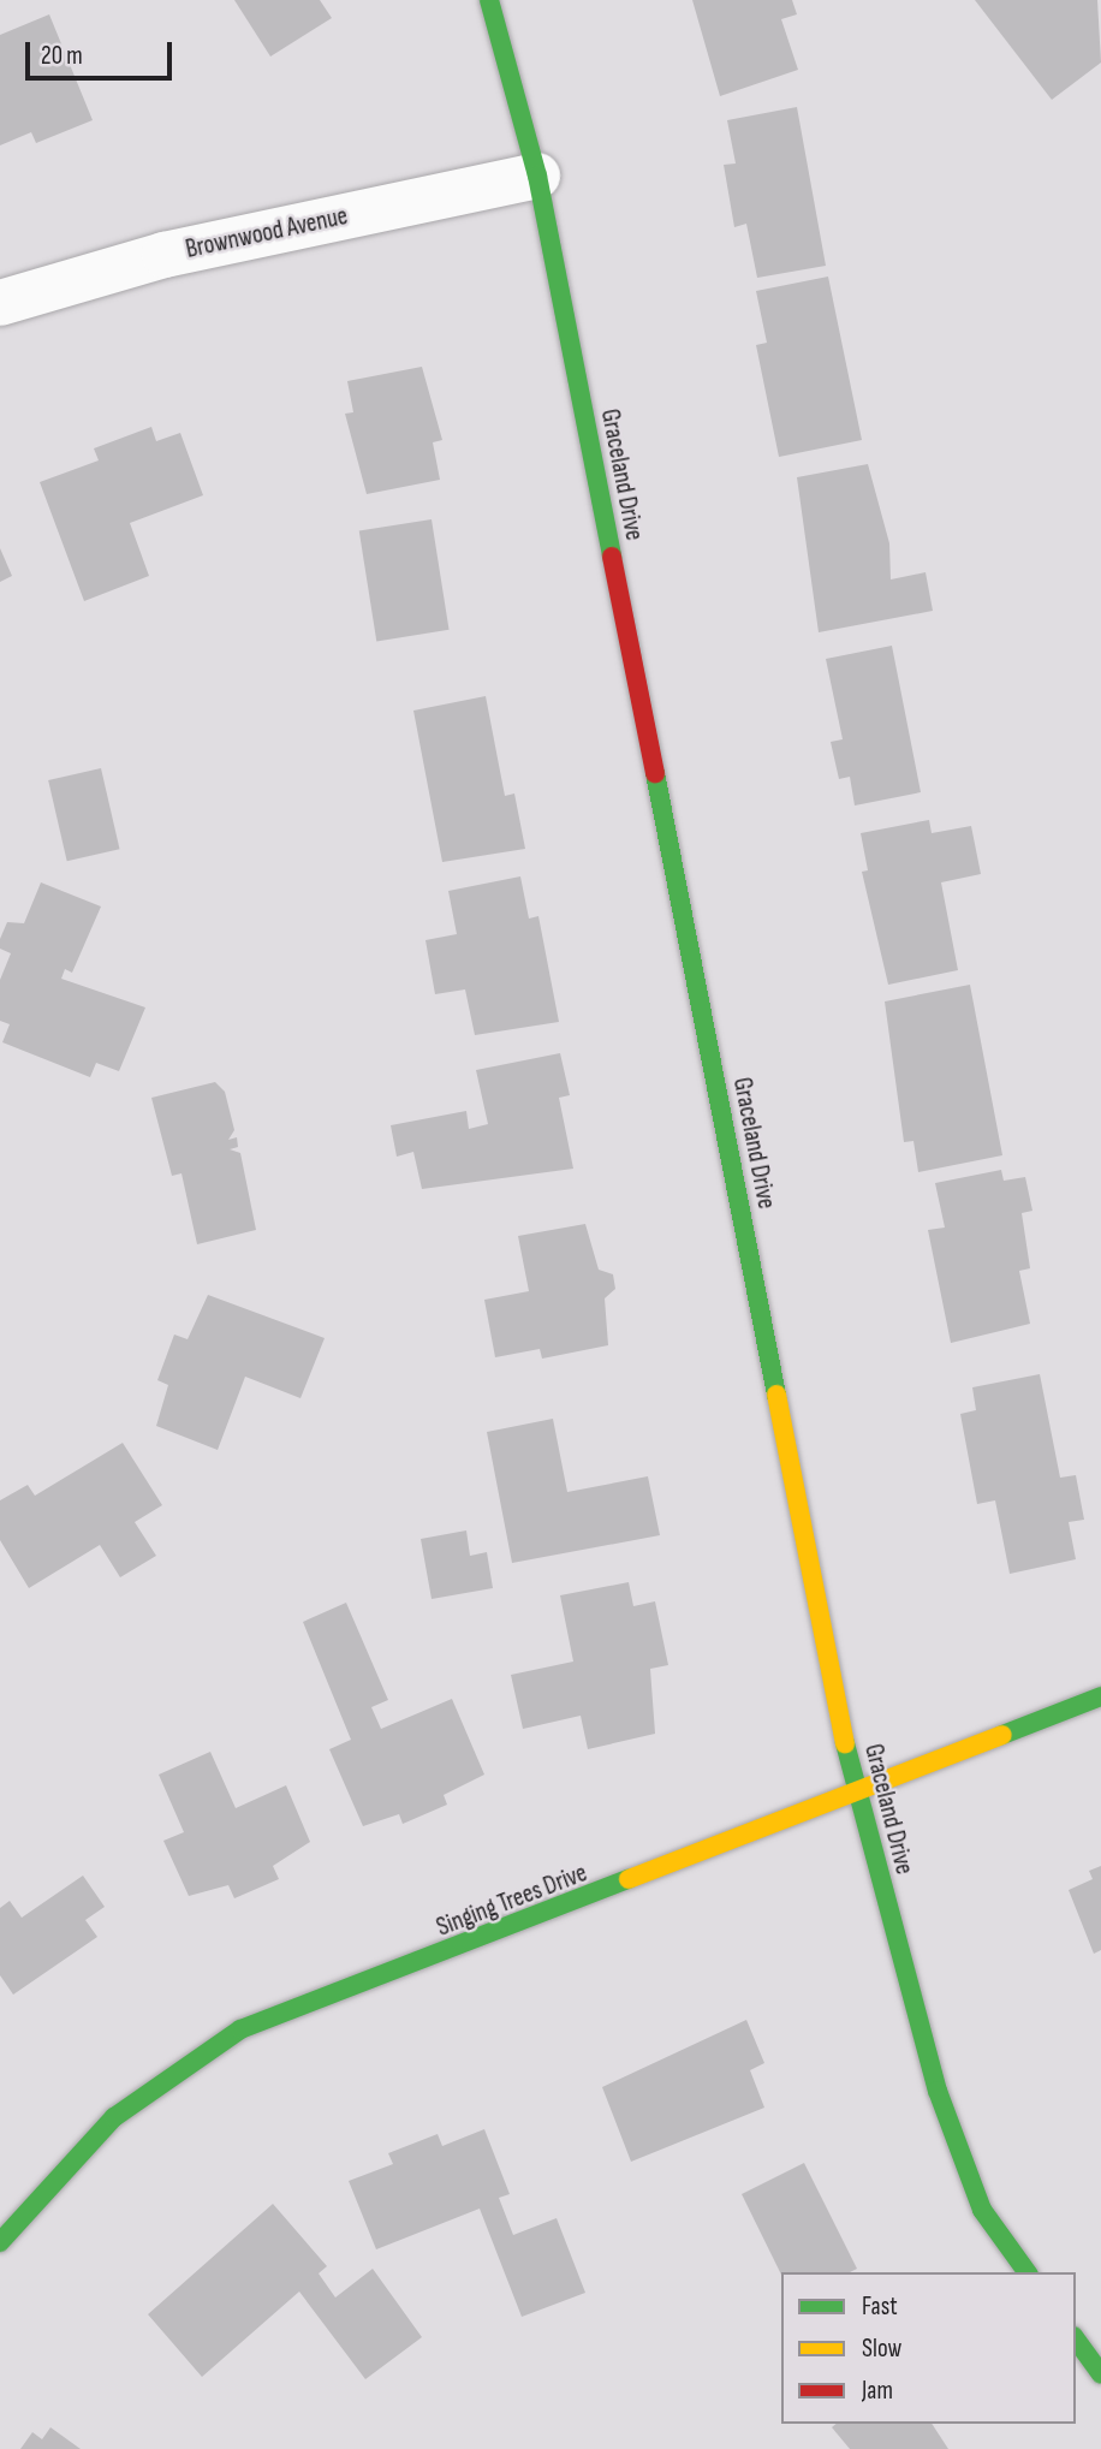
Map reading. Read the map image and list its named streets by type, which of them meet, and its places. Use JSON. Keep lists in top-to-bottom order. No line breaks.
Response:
{"streets":{"street":["Brownwood Avenue","Graceland Drive","Singing Trees Drive"]},"crossings":[["Brownwood Avenue","Graceland Drive"],["Graceland Drive","Singing Trees Drive"]],"legend":["Fast","Slow","Jam"],"scale_bar":"20 m"}
